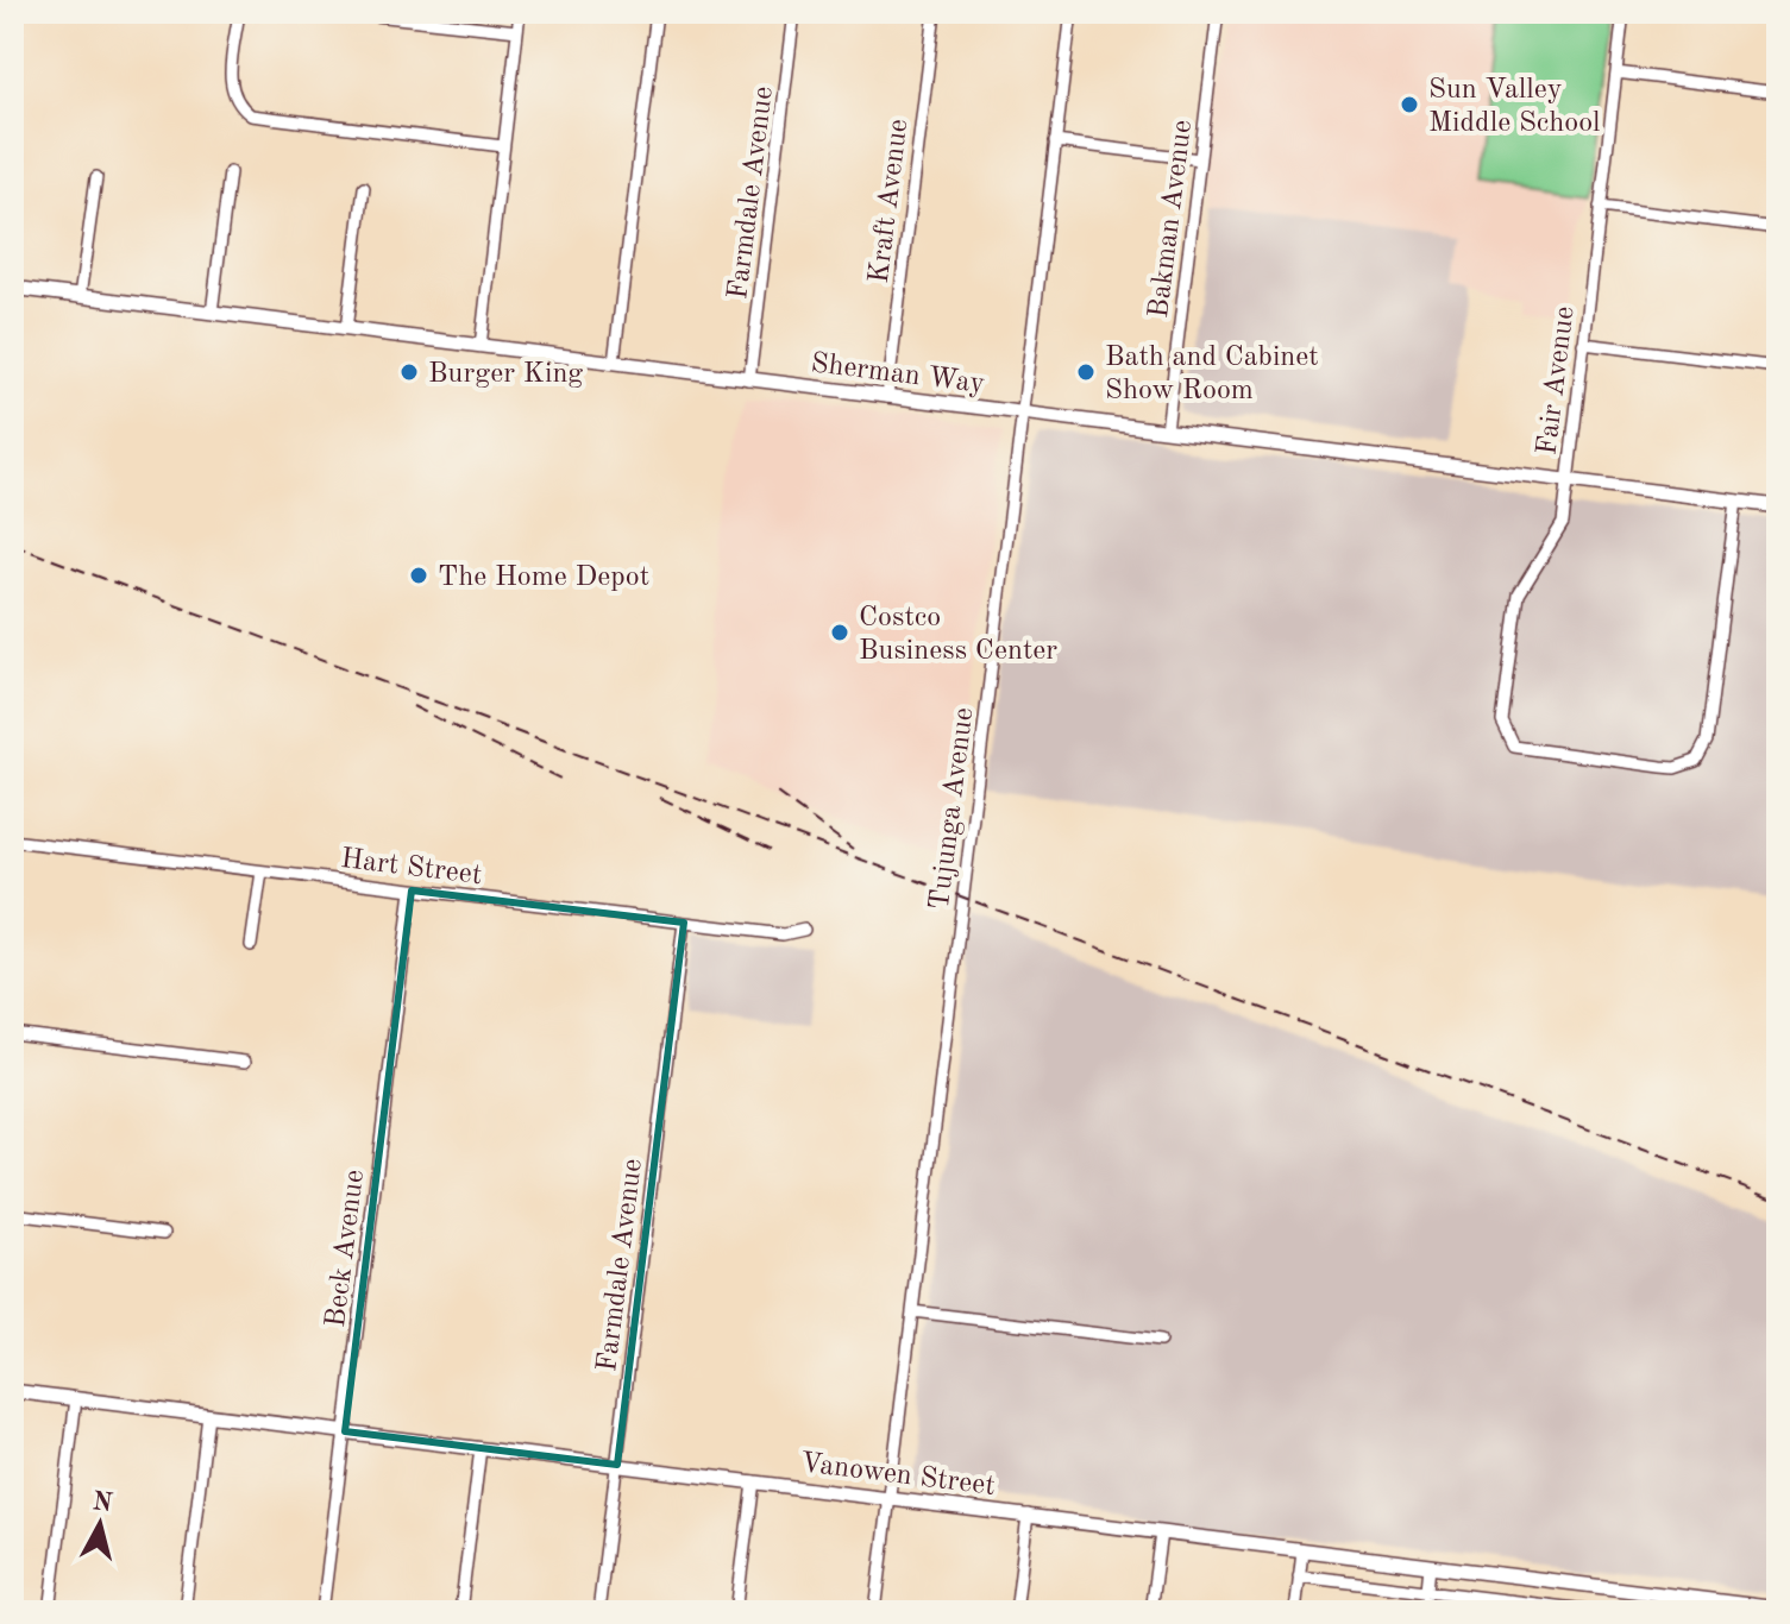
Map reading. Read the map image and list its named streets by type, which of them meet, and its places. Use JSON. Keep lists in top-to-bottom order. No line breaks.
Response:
{"streets":{"main road":["Sherman Way","Vanowen Street"],"street":["Farmdale Avenue","Kraft Avenue","Bakman Avenue","Fair Avenue","Tujunga Avenue","Hart Street","Beck Avenue"]},"crossings":[["Farmdale Avenue","Sherman Way"],["Farmdale Avenue","Hart Street"],["Farmdale Avenue","Vanowen Street"],["Kraft Avenue","Sherman Way"],["Bakman Avenue","Sherman Way"],["Sherman Way","Fair Avenue"],["Sherman Way","Tujunga Avenue"],["Tujunga Avenue","Vanowen Street"],["Hart Street","Beck Avenue"],["Beck Avenue","Vanowen Street"]],"places":["Sun Valley Middle School","Burger King","Bath and Cabinet Show Room","The Home Depot","Costco Business Center"],"north":"top"}
